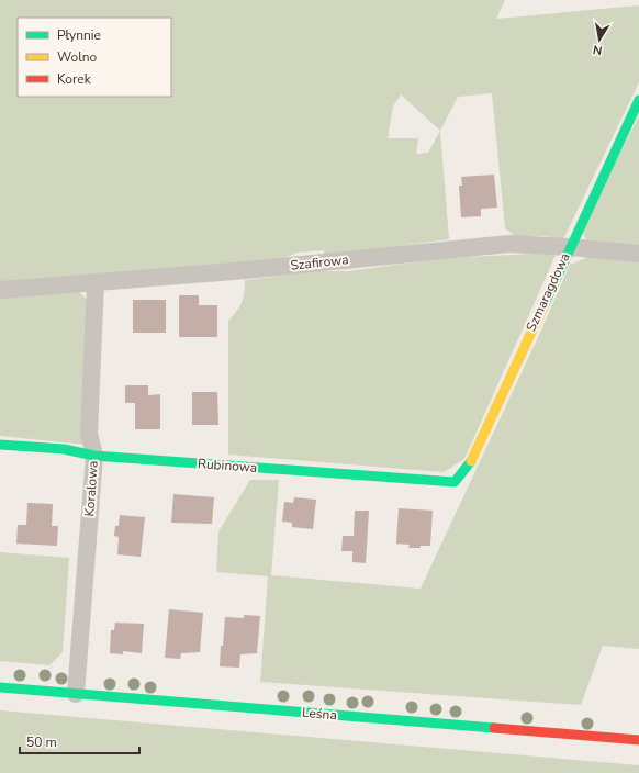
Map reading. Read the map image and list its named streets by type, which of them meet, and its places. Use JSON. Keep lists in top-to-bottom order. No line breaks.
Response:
{"streets":{"street":["Szafirowa","Szmaragdowa","Rubinowa","Koralowa","Leśna"]},"crossings":[["Szafirowa","Szmaragdowa"],["Szafirowa","Koralowa"],["Szmaragdowa","Rubinowa"],["Rubinowa","Koralowa"],["Koralowa","Leśna"]],"legend":["Płynnie","Wolno","Korek"],"scale_bar":"50 m","north":"bottom"}
